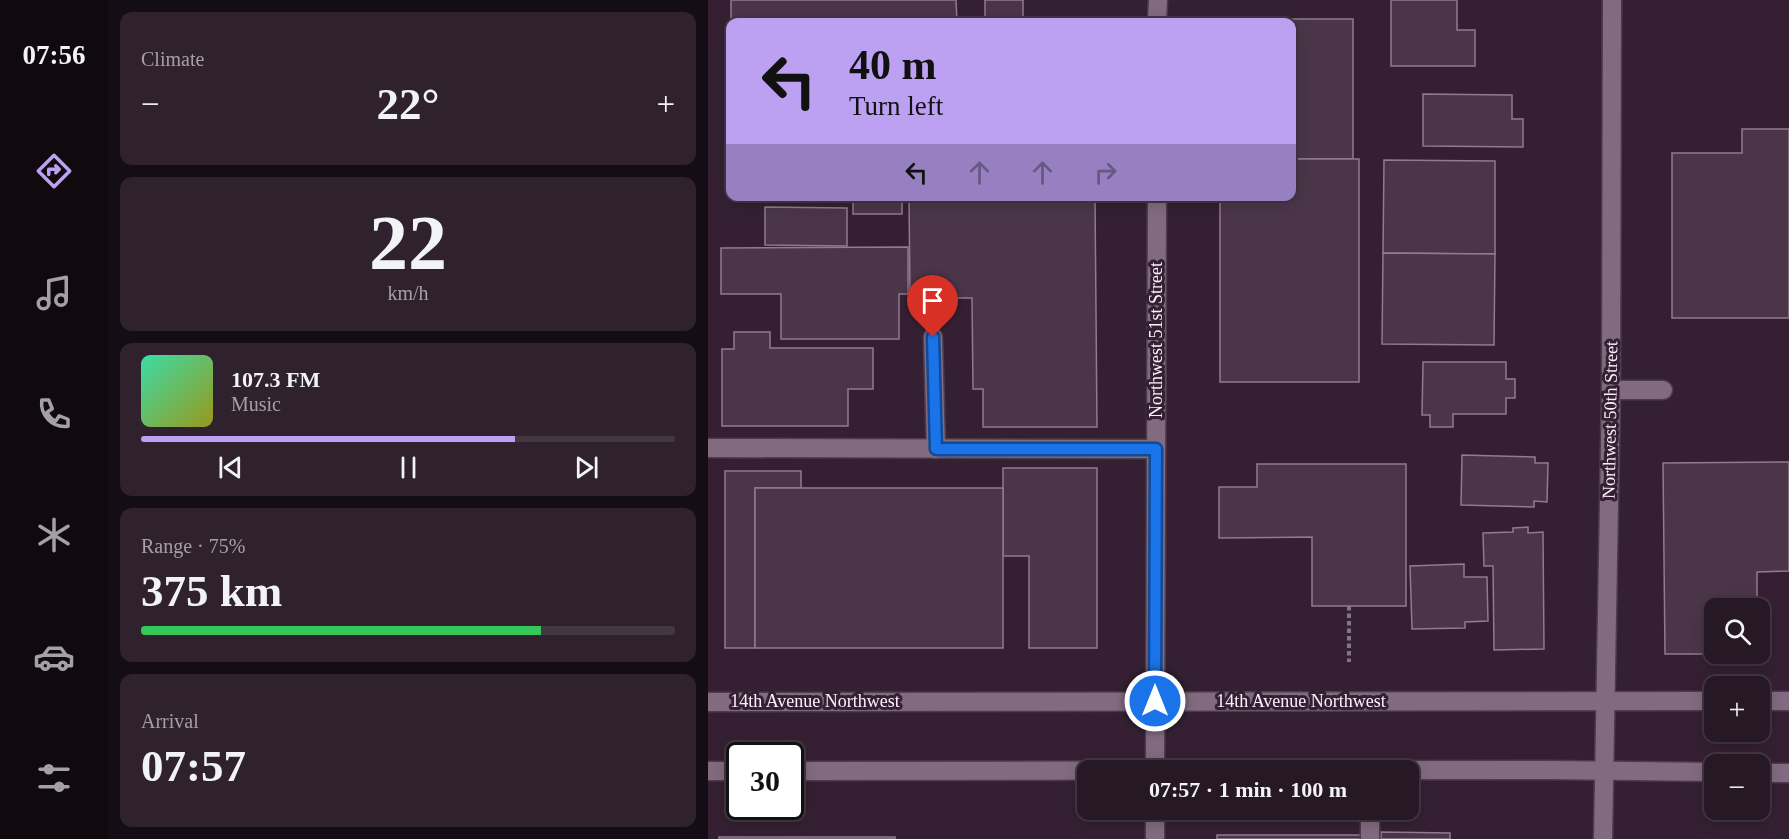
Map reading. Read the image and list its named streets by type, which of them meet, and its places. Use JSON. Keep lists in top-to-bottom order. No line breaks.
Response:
{"streets":{"street":["Northwest 51st Street","Northwest 50th Street","14th Avenue Northwest"]},"crossings":[["Northwest 51st Street","14th Avenue Northwest"],["Northwest 50th Street","14th Avenue Northwest"]],"page":{"tabs":"07:56","tile":["Climate",["22","km/h"],["Range · 75%","375 km"],["Arrival","07:57"]],"turn":["40 m","Turn left"],"heat":["−","22°","+"],"song":["107.3 FM","Music"],"map_buttons":["+","−"],"limit":"30","trip":"07:57 · 1 min · 100 m"}}
